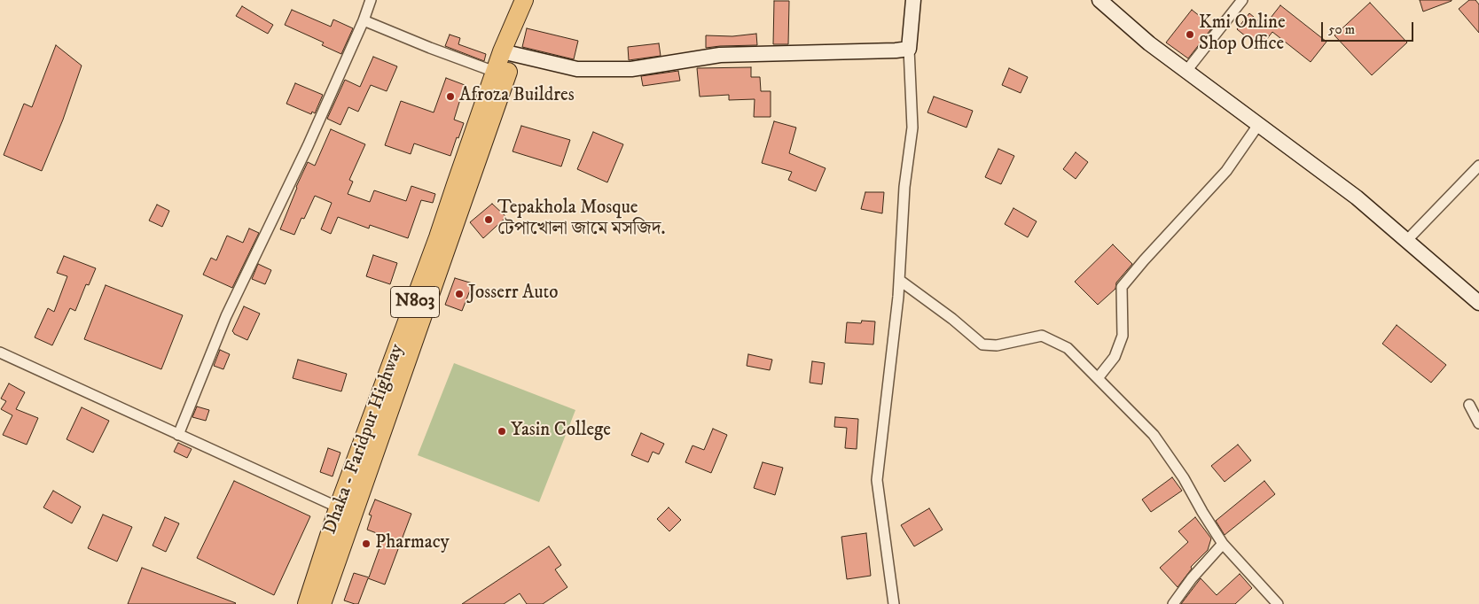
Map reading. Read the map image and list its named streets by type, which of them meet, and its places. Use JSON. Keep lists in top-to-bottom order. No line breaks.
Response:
{"streets":{"highway":["N803","Dhaka - Faridpur Highway"]},"places":["Kmi Online Shop Office","Afroza Buildres","Tepakhola Mosque টেপাখোলা জামে মসজিদ.","Josserr Auto","Yasin College","Pharmacy"],"scale_bar":"50 m"}
